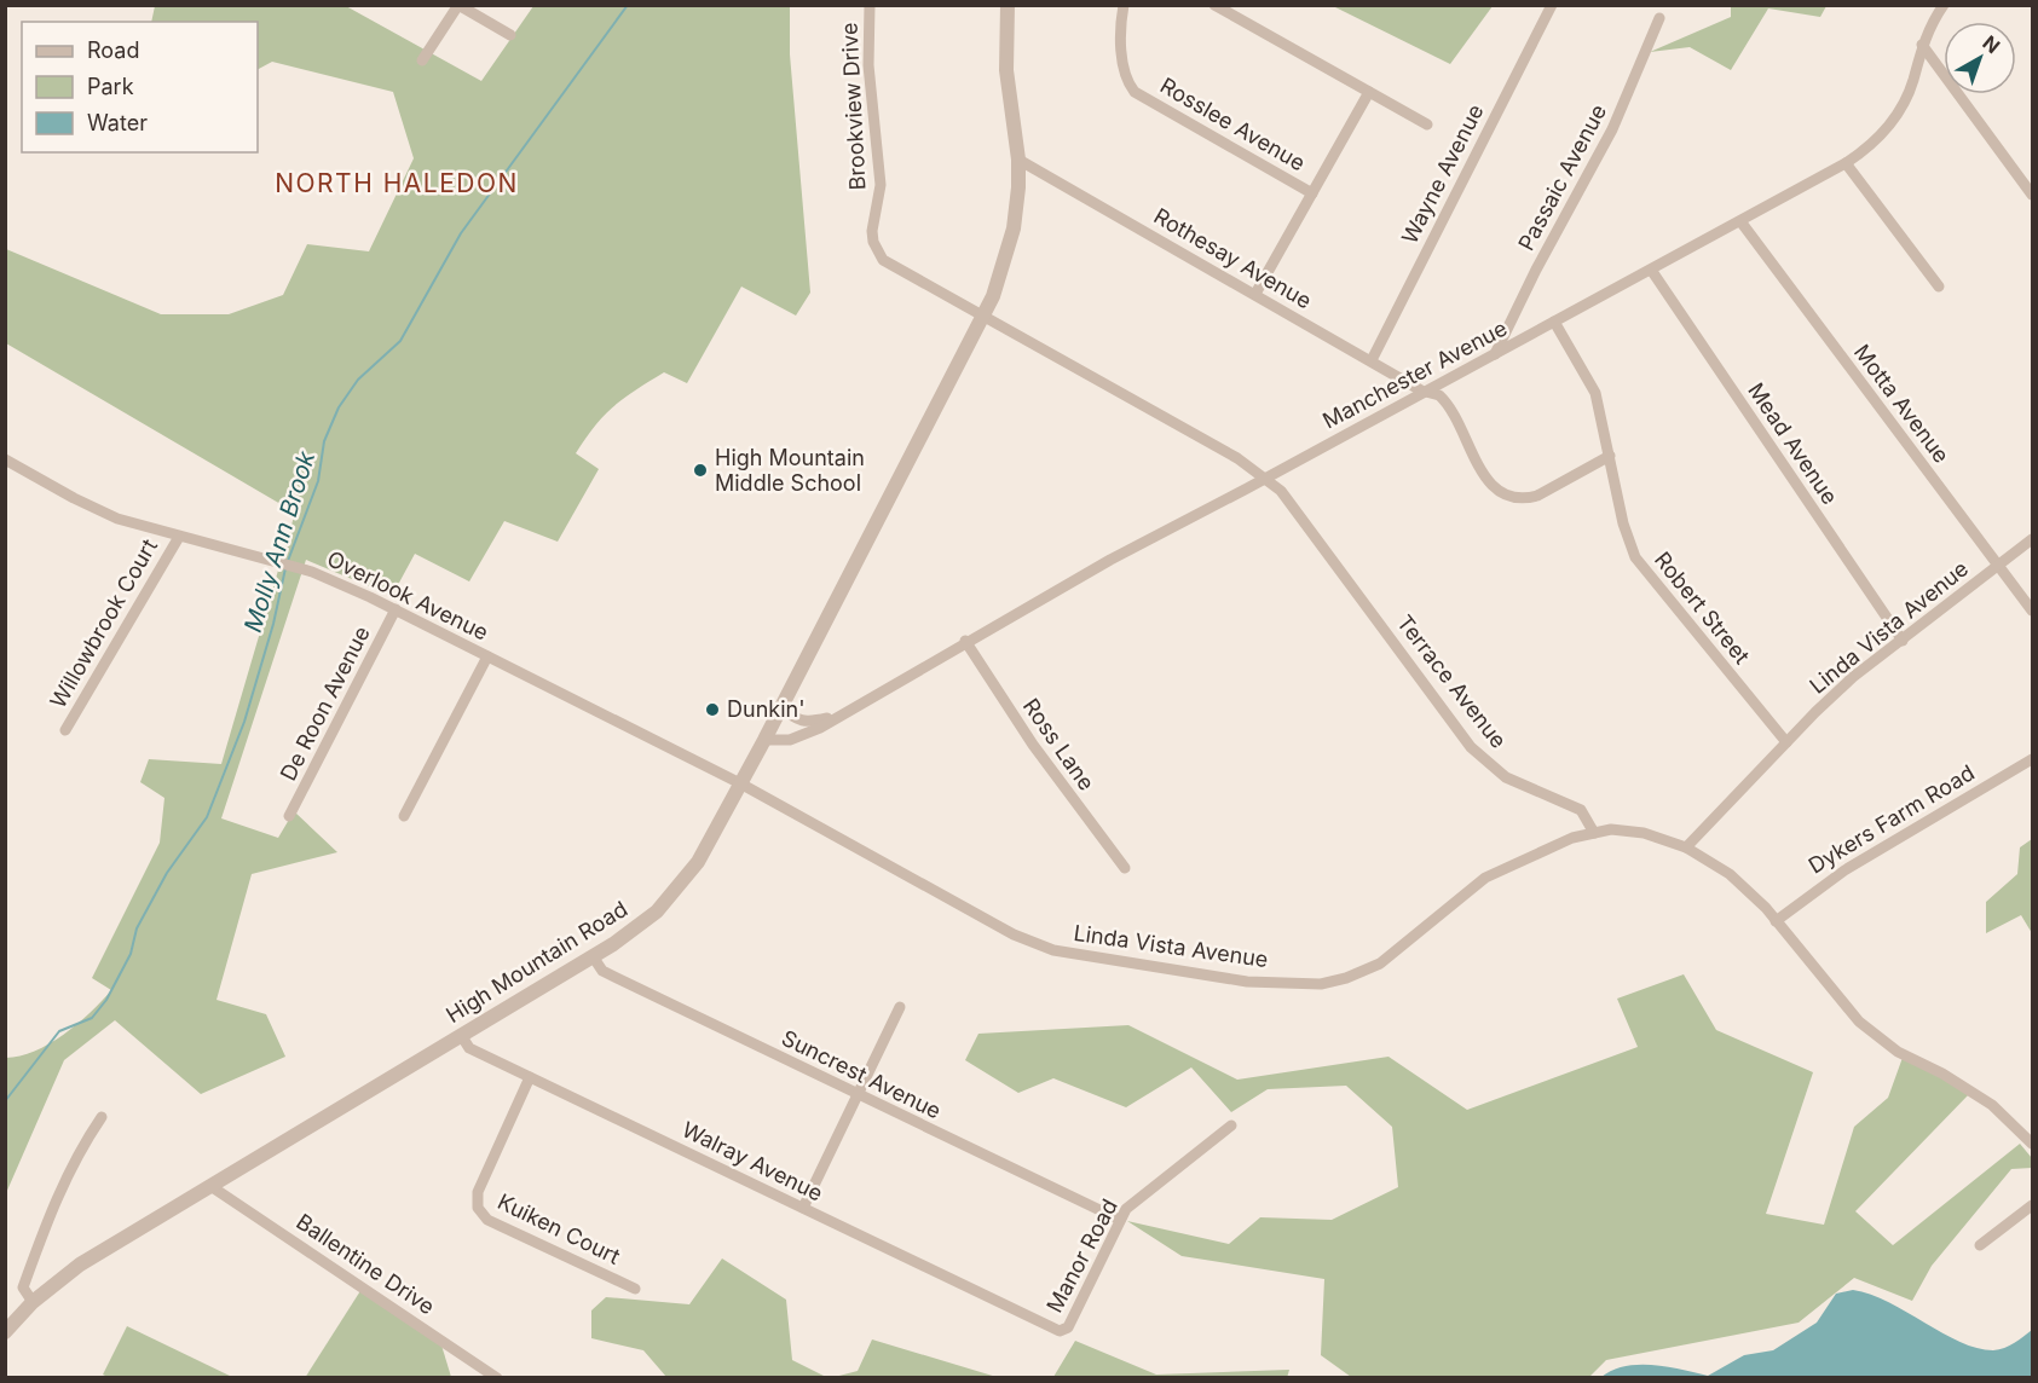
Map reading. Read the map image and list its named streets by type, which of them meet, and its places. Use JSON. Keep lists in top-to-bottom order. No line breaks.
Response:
{"streets":{"street":["Brookview Drive","Rosslee Avenue","Wayne Avenue","Passaic Avenue","Rothesay Avenue","Manchester Avenue","Motta Avenue","Mead Avenue","Overlook Avenue","Robert Street","Willowbrook Court","Linda Vista Avenue","Terrace Avenue","De Roon Avenue","Ross Lane","Dykers Farm Road","High Mountain Road","Suncrest Avenue","Walray Avenue","Kuiken Court","Manor Road","Ballentine Drive"]},"crossings":[["Brookview Drive","Terrace Avenue"],["Brookview Drive","High Mountain Road"],["Wayne Avenue","Rothesay Avenue"],["Passaic Avenue","Manchester Avenue"],["Rothesay Avenue","Manchester Avenue"],["Rothesay Avenue","Robert Street"],["Rothesay Avenue","High Mountain Road"],["Manchester Avenue","Motta Avenue"],["Manchester Avenue","Mead Avenue"],["Manchester Avenue","Robert Street"],["Manchester Avenue","Terrace Avenue"],["Manchester Avenue","Ross Lane"],["Manchester Avenue","High Mountain Road"],["Motta Avenue","Linda Vista Avenue"],["Mead Avenue","Linda Vista Avenue"],["Overlook Avenue","Willowbrook Court"],["Overlook Avenue","Linda Vista Avenue"],["Overlook Avenue","De Roon Avenue"],["Overlook Avenue","High Mountain Road"],["Robert Street","Linda Vista Avenue"],["Linda Vista Avenue","Terrace Avenue"],["Linda Vista Avenue","High Mountain Road"],["Terrace Avenue","High Mountain Road"],["High Mountain Road","Suncrest Avenue"],["High Mountain Road","Walray Avenue"],["High Mountain Road","Ballentine Drive"],["Suncrest Avenue","Manor Road"],["Walray Avenue","Kuiken Court"],["Walray Avenue","Manor Road"]],"districts":["NORTH HALEDON"],"water":["Molly Ann Brook"],"places":["High Mountain Middle School","Dunkin'"],"legend":["Road","Park","Water"],"north":"top right"}
